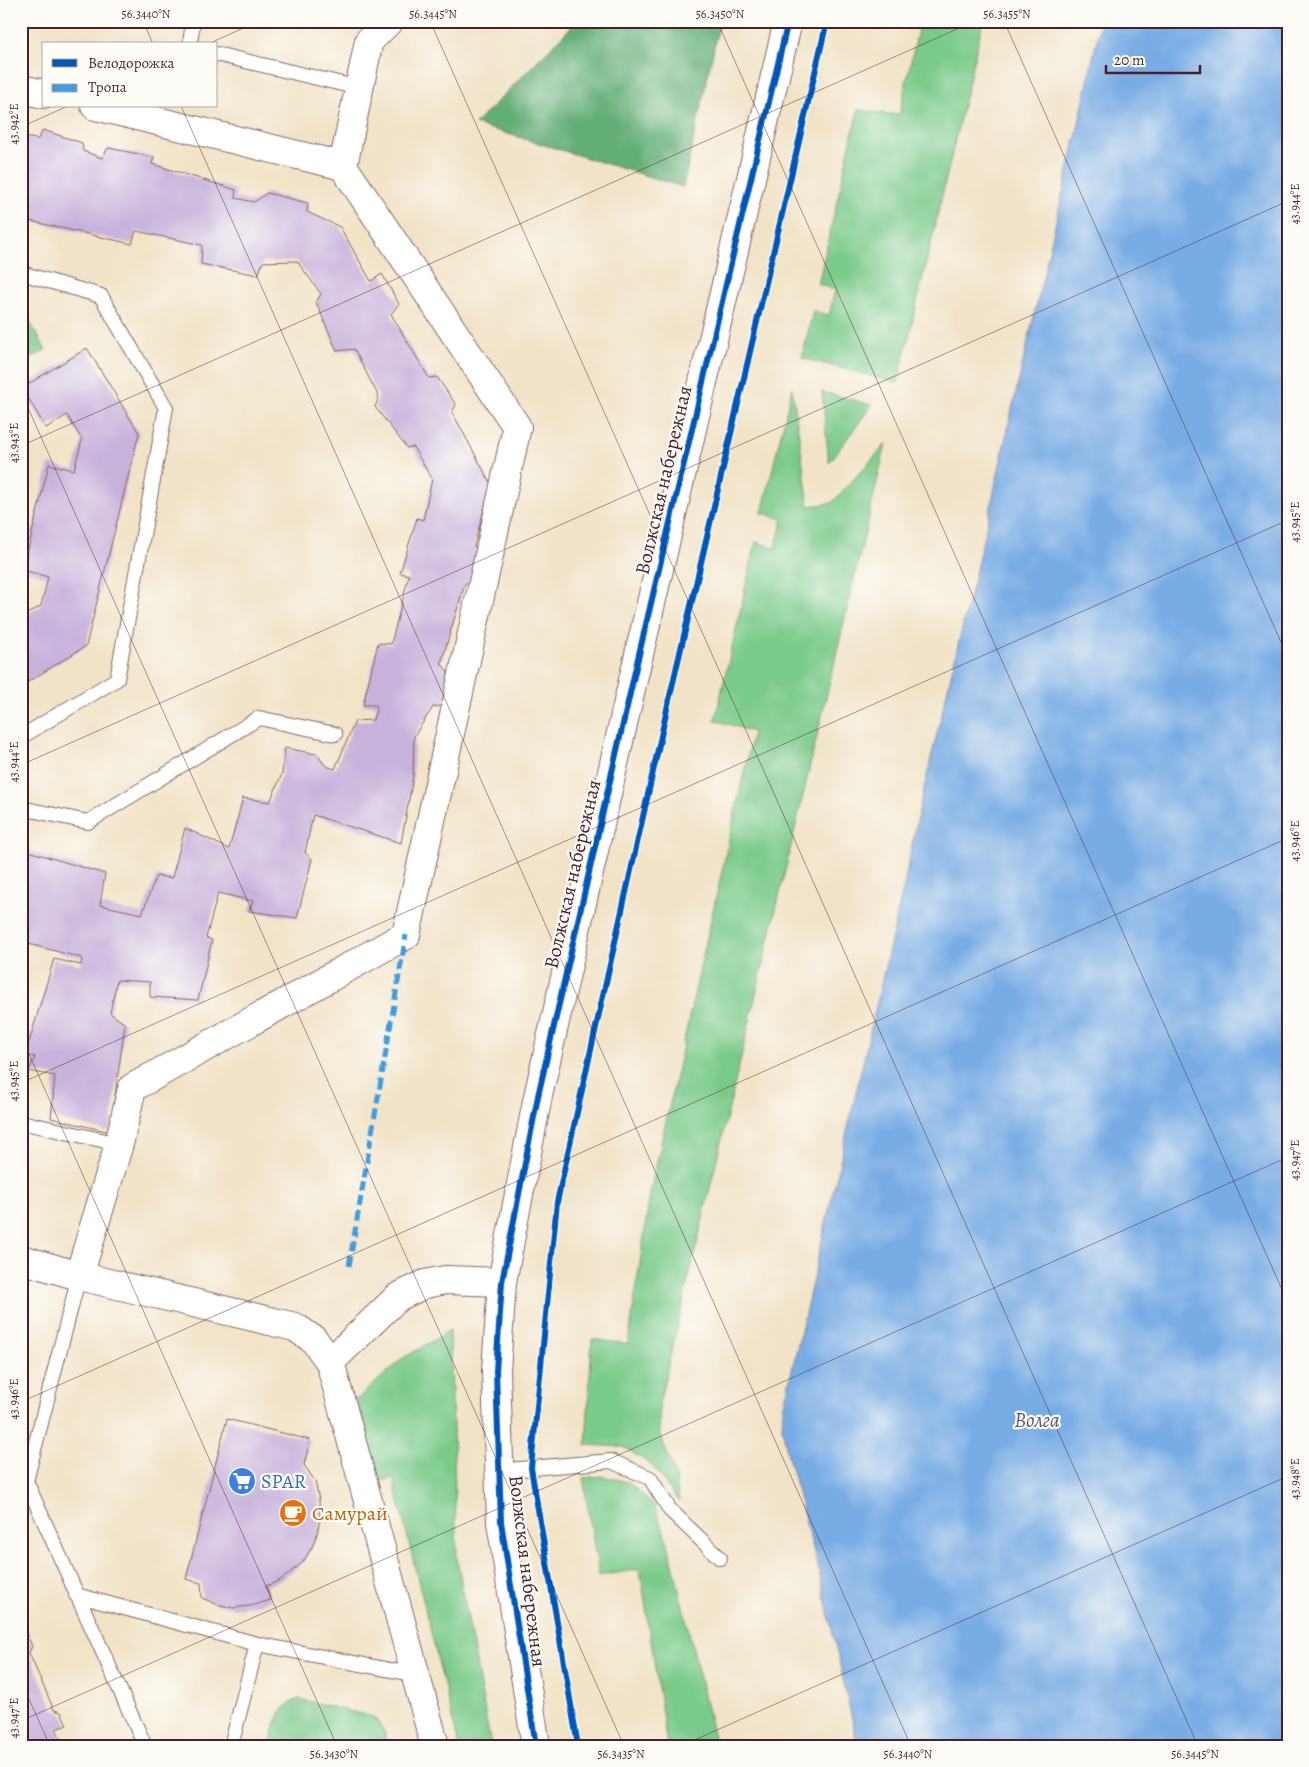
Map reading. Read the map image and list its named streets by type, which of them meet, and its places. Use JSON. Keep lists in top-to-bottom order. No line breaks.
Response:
{"streets":{"street":["Волжская набережная"]},"water":["Волга"],"places":{"supermarket":["SPAR"],"cafe":["Самурай"]},"legend":["Велодорожка","Тропа"],"scale_bar":"20 m","coordinates":["56.3440°N","56.3445°N","56.3450°N","56.3455°N","43.942°E","43.944°E","43.943°E","43.945°E","43.946°E","43.947°E","43.948°E","56.3430°N","56.3435°N"]}
